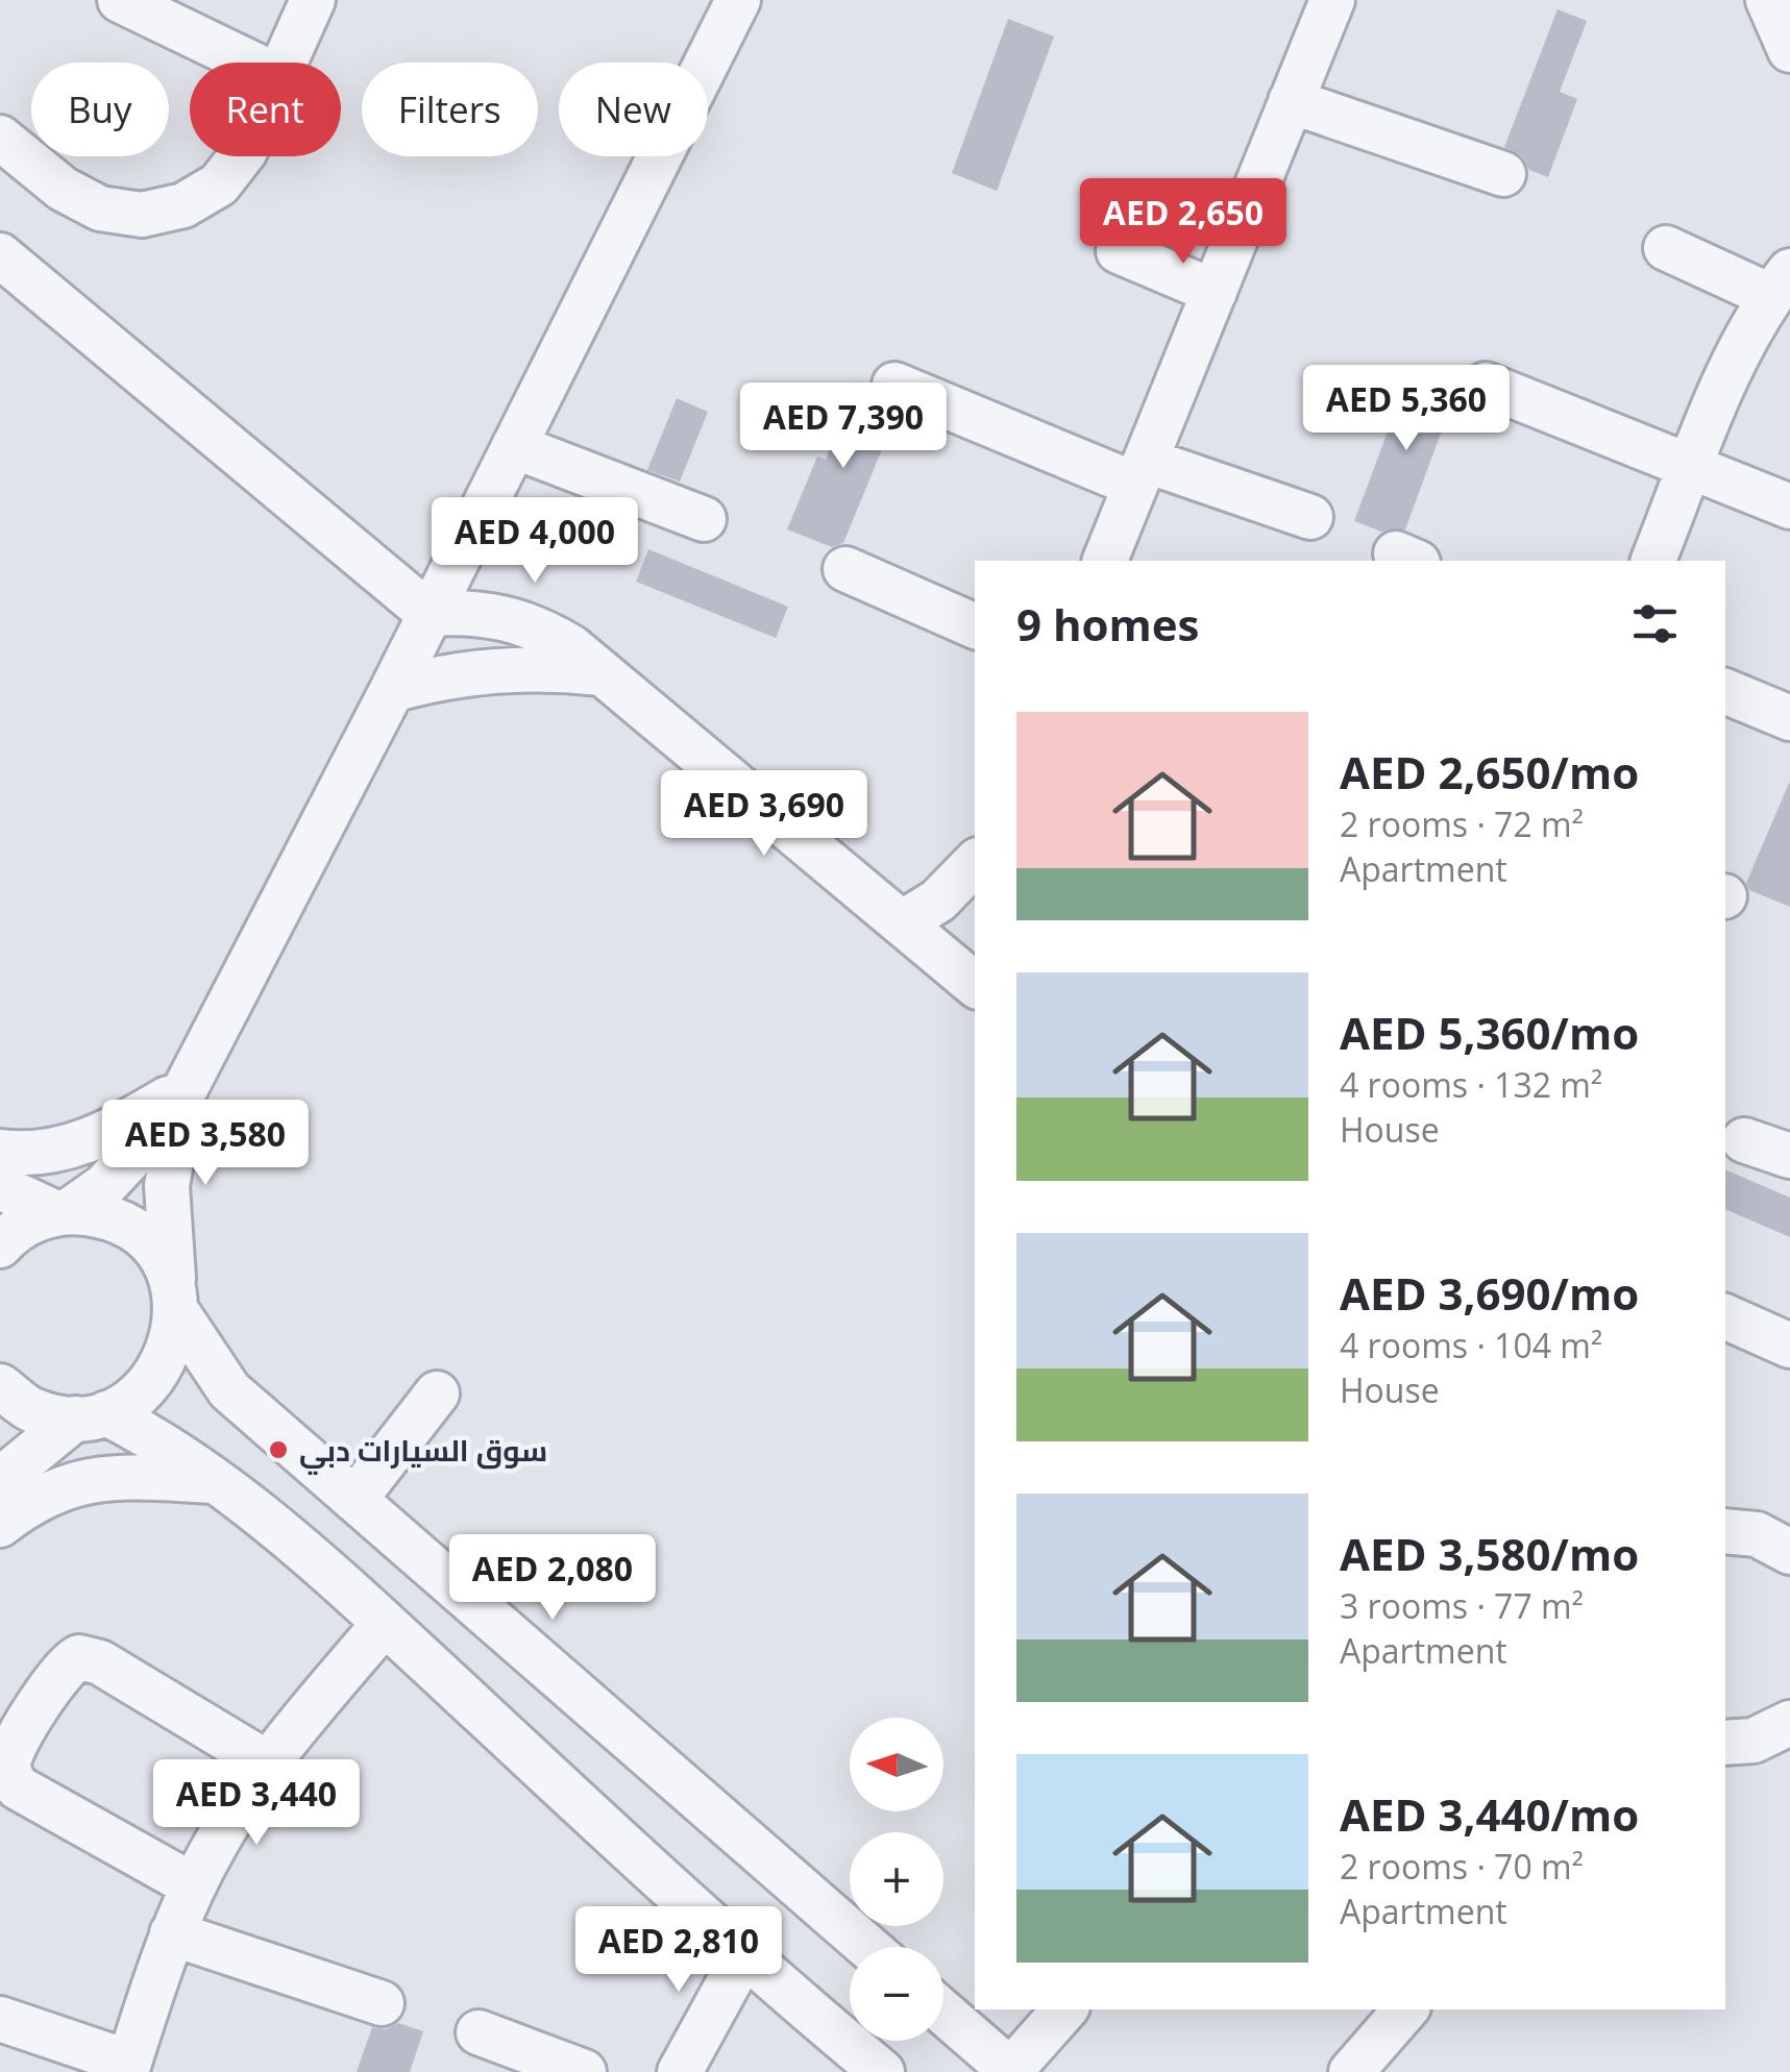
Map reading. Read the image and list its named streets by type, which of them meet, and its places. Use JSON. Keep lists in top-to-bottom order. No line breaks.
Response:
{"places":["سوق السيارات دبي"],"north":"left","page":{"chip":["Buy","Rent","Filters","New"],"price":["AED 2,650","AED 5,360","AED 7,390","AED 4,000","AED 3,690","AED 3,580","AED 2,080","AED 3,440","AED 2,810"],"heading":"9 homes","list":[{"name":"AED 2,650/mo","note":"2 rooms · 72 m² · Apartment"},{"name":"AED 5,360/mo","note":"4 rooms · 132 m² · House"},{"name":"AED 3,690/mo","note":"4 rooms · 104 m² · House"},{"name":"AED 3,580/mo","note":"3 rooms · 77 m² · Apartment"},{"name":"AED 3,440/mo","note":"2 rooms · 70 m² · Apartment"}],"map_buttons":["+","−"]}}
